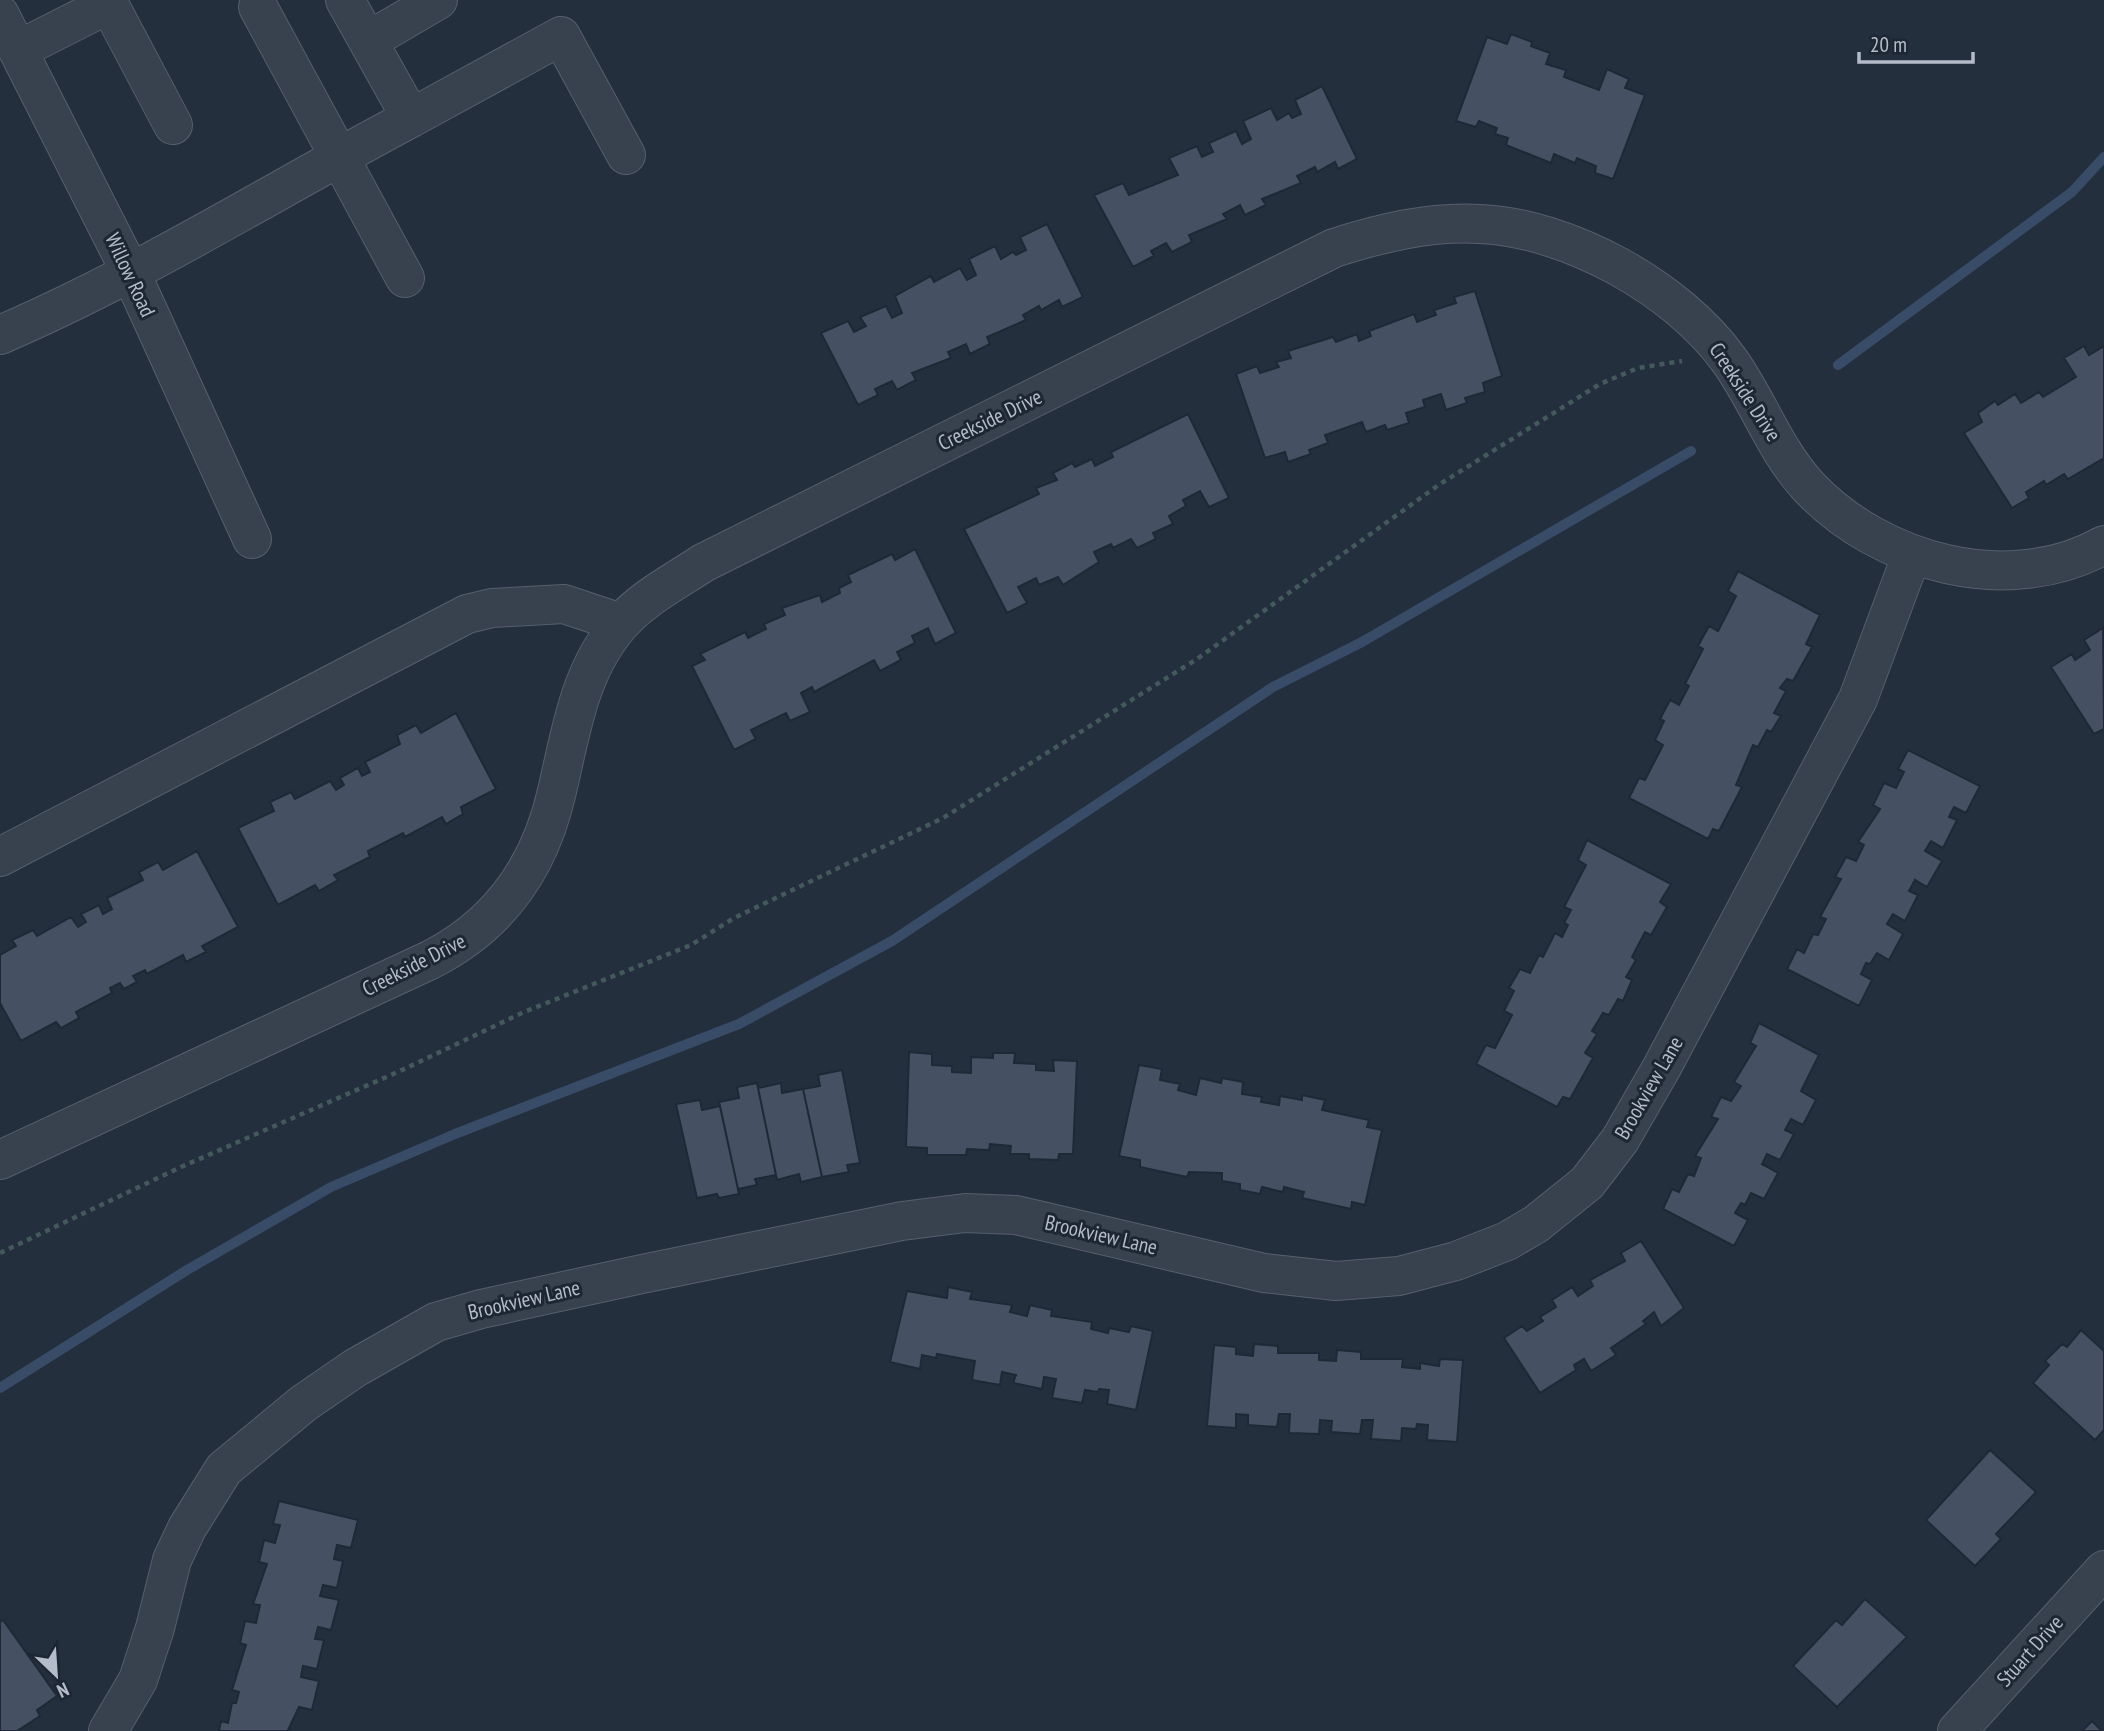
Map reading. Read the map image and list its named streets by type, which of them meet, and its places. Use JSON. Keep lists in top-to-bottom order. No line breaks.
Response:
{"streets":{"street":["Willow Road","Creekside Drive","Brookview Lane","Stuart Drive"]},"crossings":[["Creekside Drive","Brookview Lane"]],"scale_bar":"20 m","north":"bottom right"}
